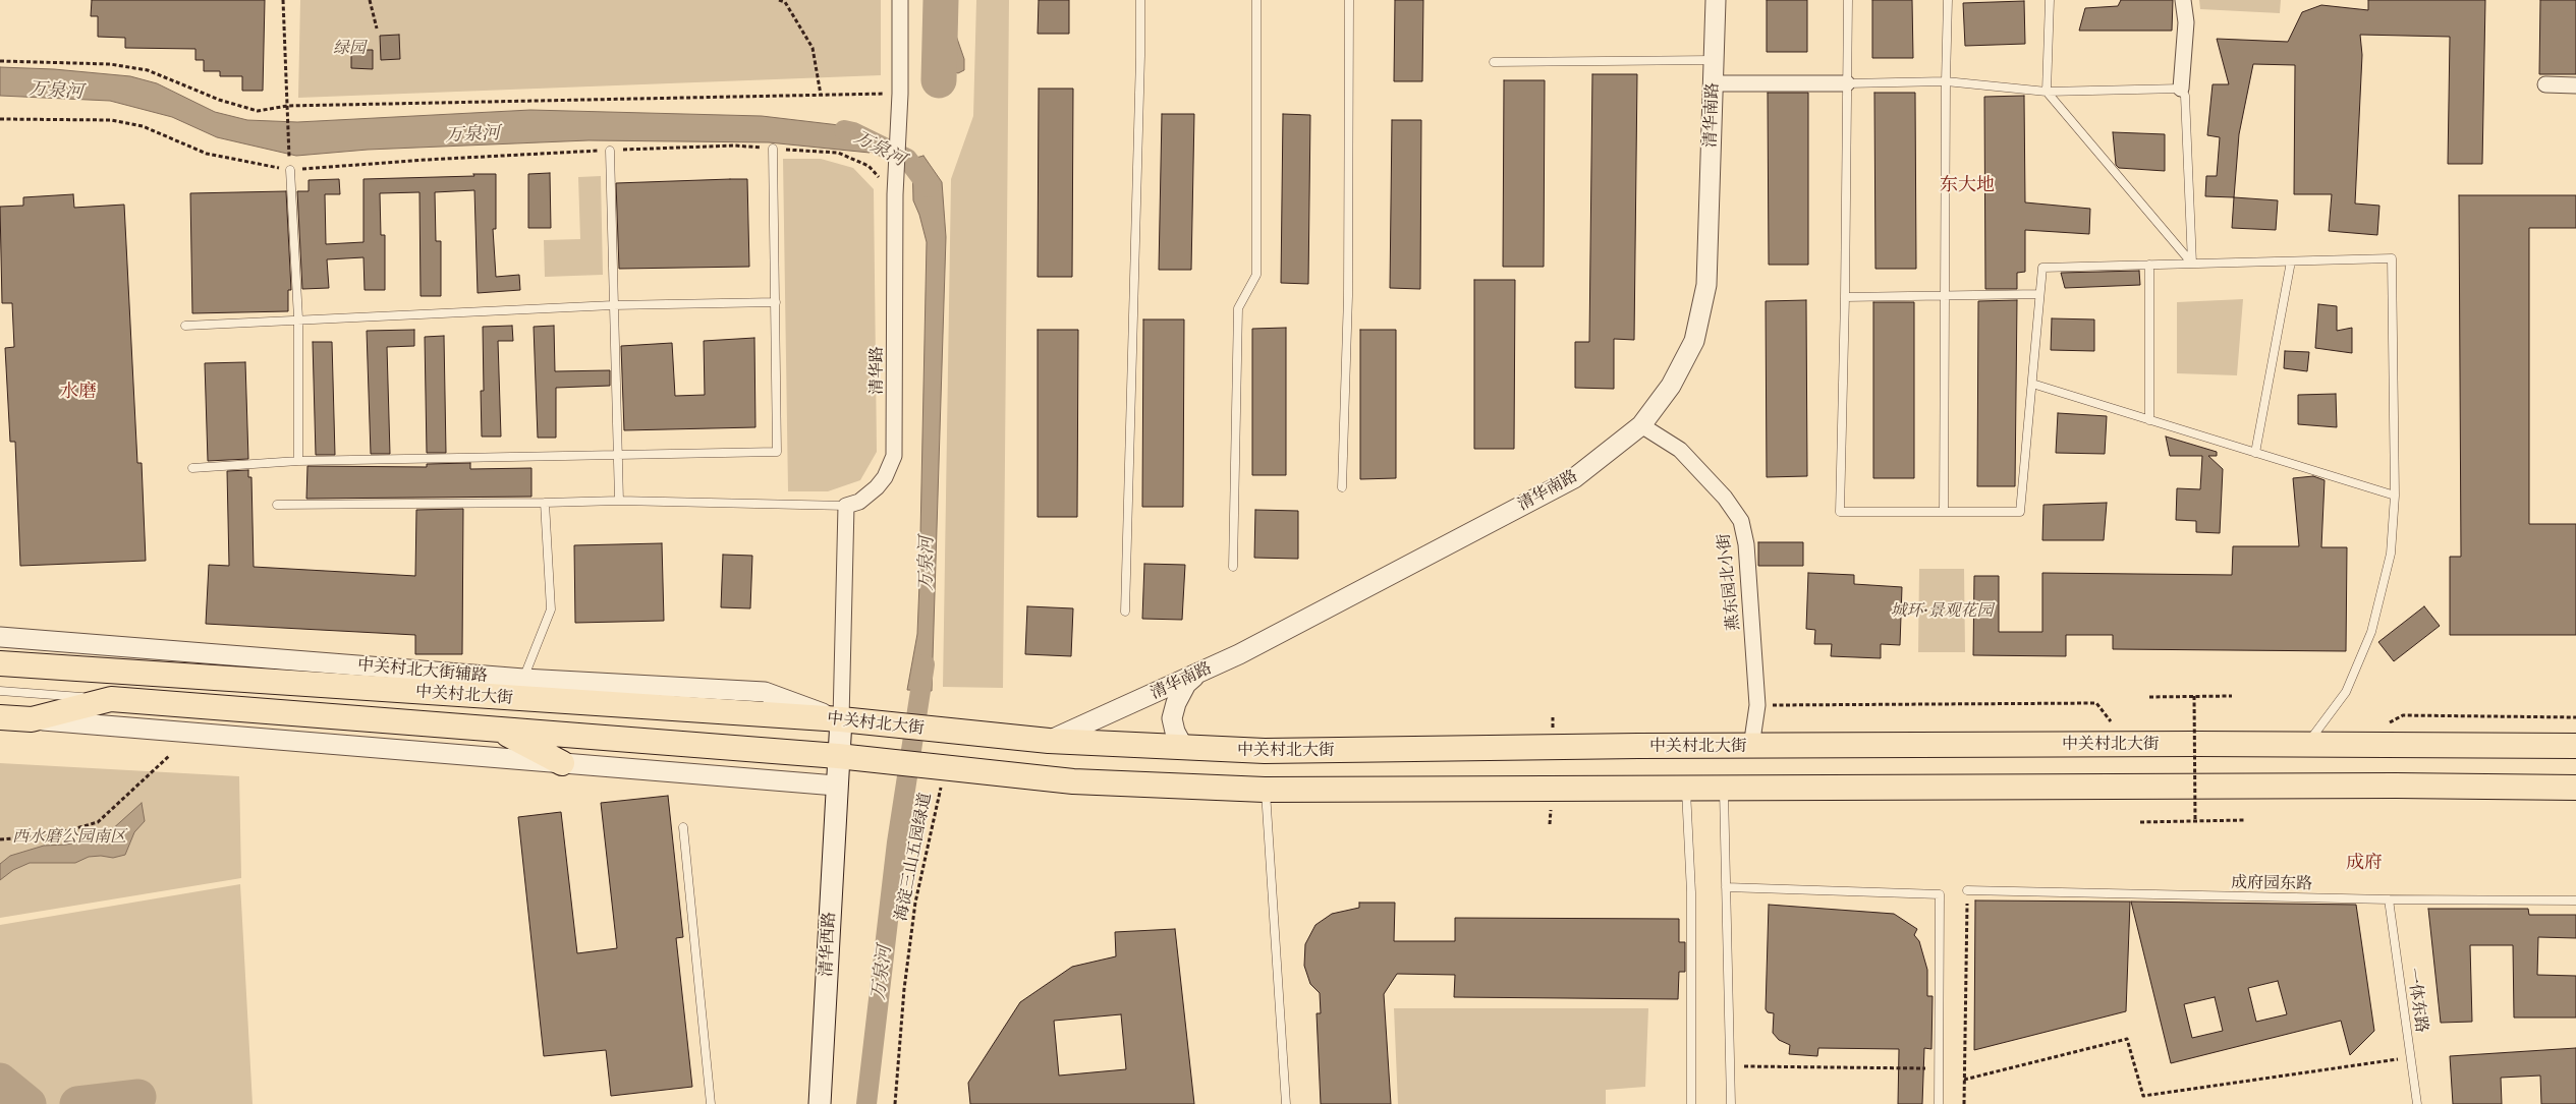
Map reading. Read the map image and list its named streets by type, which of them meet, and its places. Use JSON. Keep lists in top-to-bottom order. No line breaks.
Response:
{"streets":{"main road":["中关村北大街","清华西路"],"street":["清华南路","清华路","燕东园北小街","中关村北大街辅路"],"lane":["成府园东路","一体东路"],"path":["海淀三山五园绿道"]},"crossings":[["清华南路","燕东园北小街"],["清华南路","中关村北大街"],["燕东园北小街","中关村北大街"],["中关村北大街辅路","中关村北大街"],["中关村北大街辅路","清华西路"],["中关村北大街","海淀三山五园绿道"],["中关村北大街","清华西路"],["成府园东路","一体东路"]],"districts":["东大地","水磨","成府"],"water":["万泉河"],"parks":["绿园","城环·景观花园","西水磨公园南区"]}
